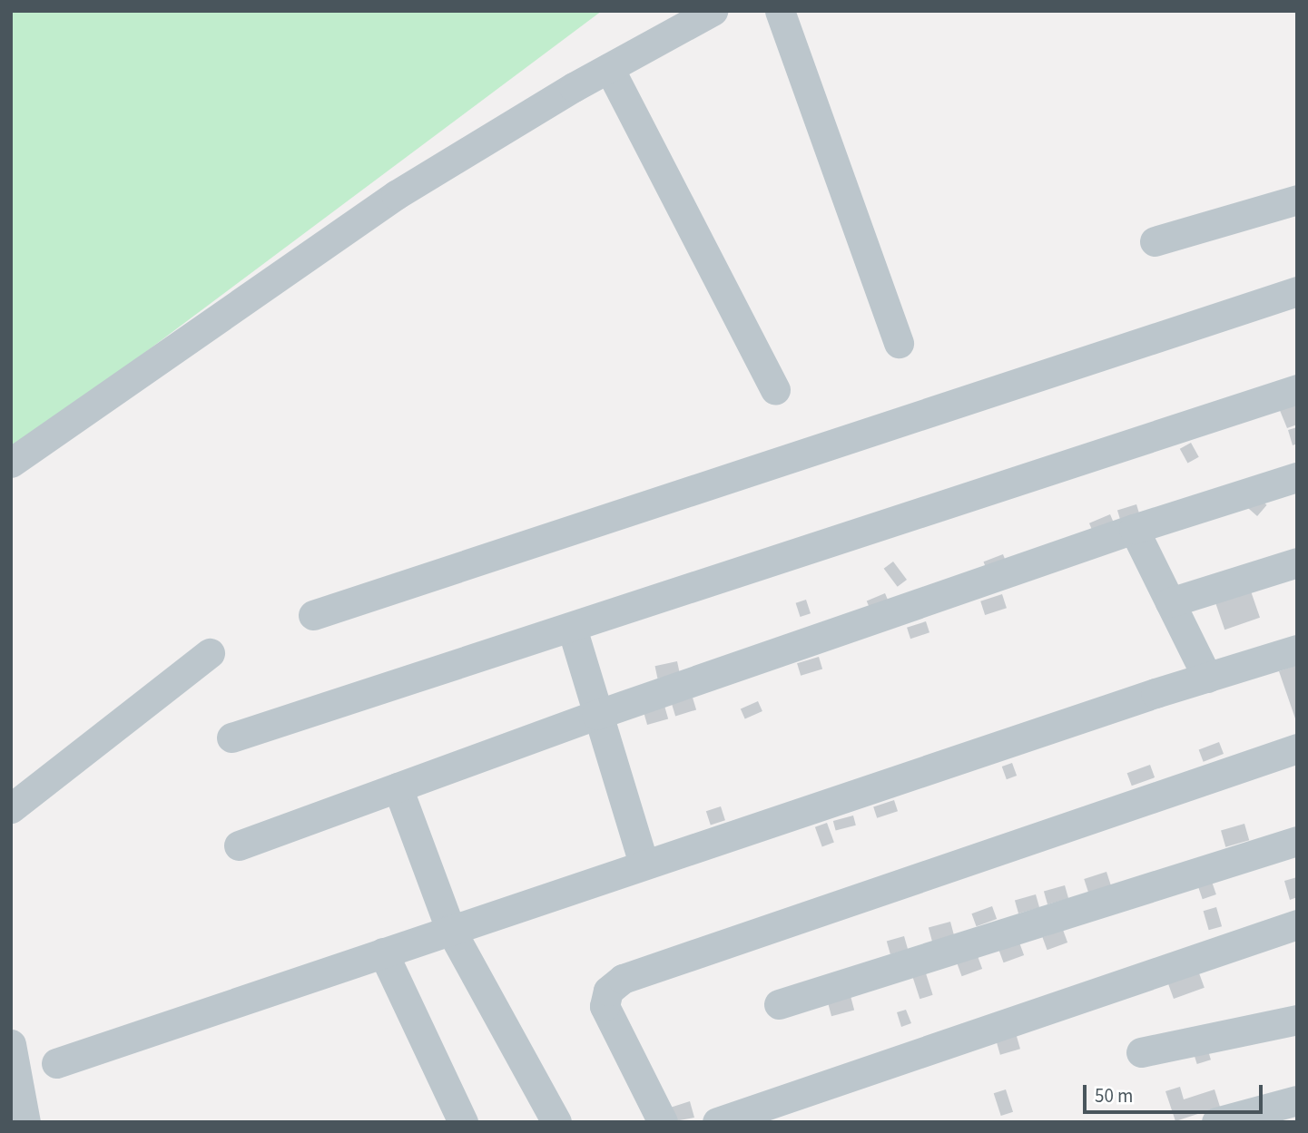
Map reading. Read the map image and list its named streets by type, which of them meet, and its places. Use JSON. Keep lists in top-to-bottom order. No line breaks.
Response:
{"scale_bar":"50 m"}
